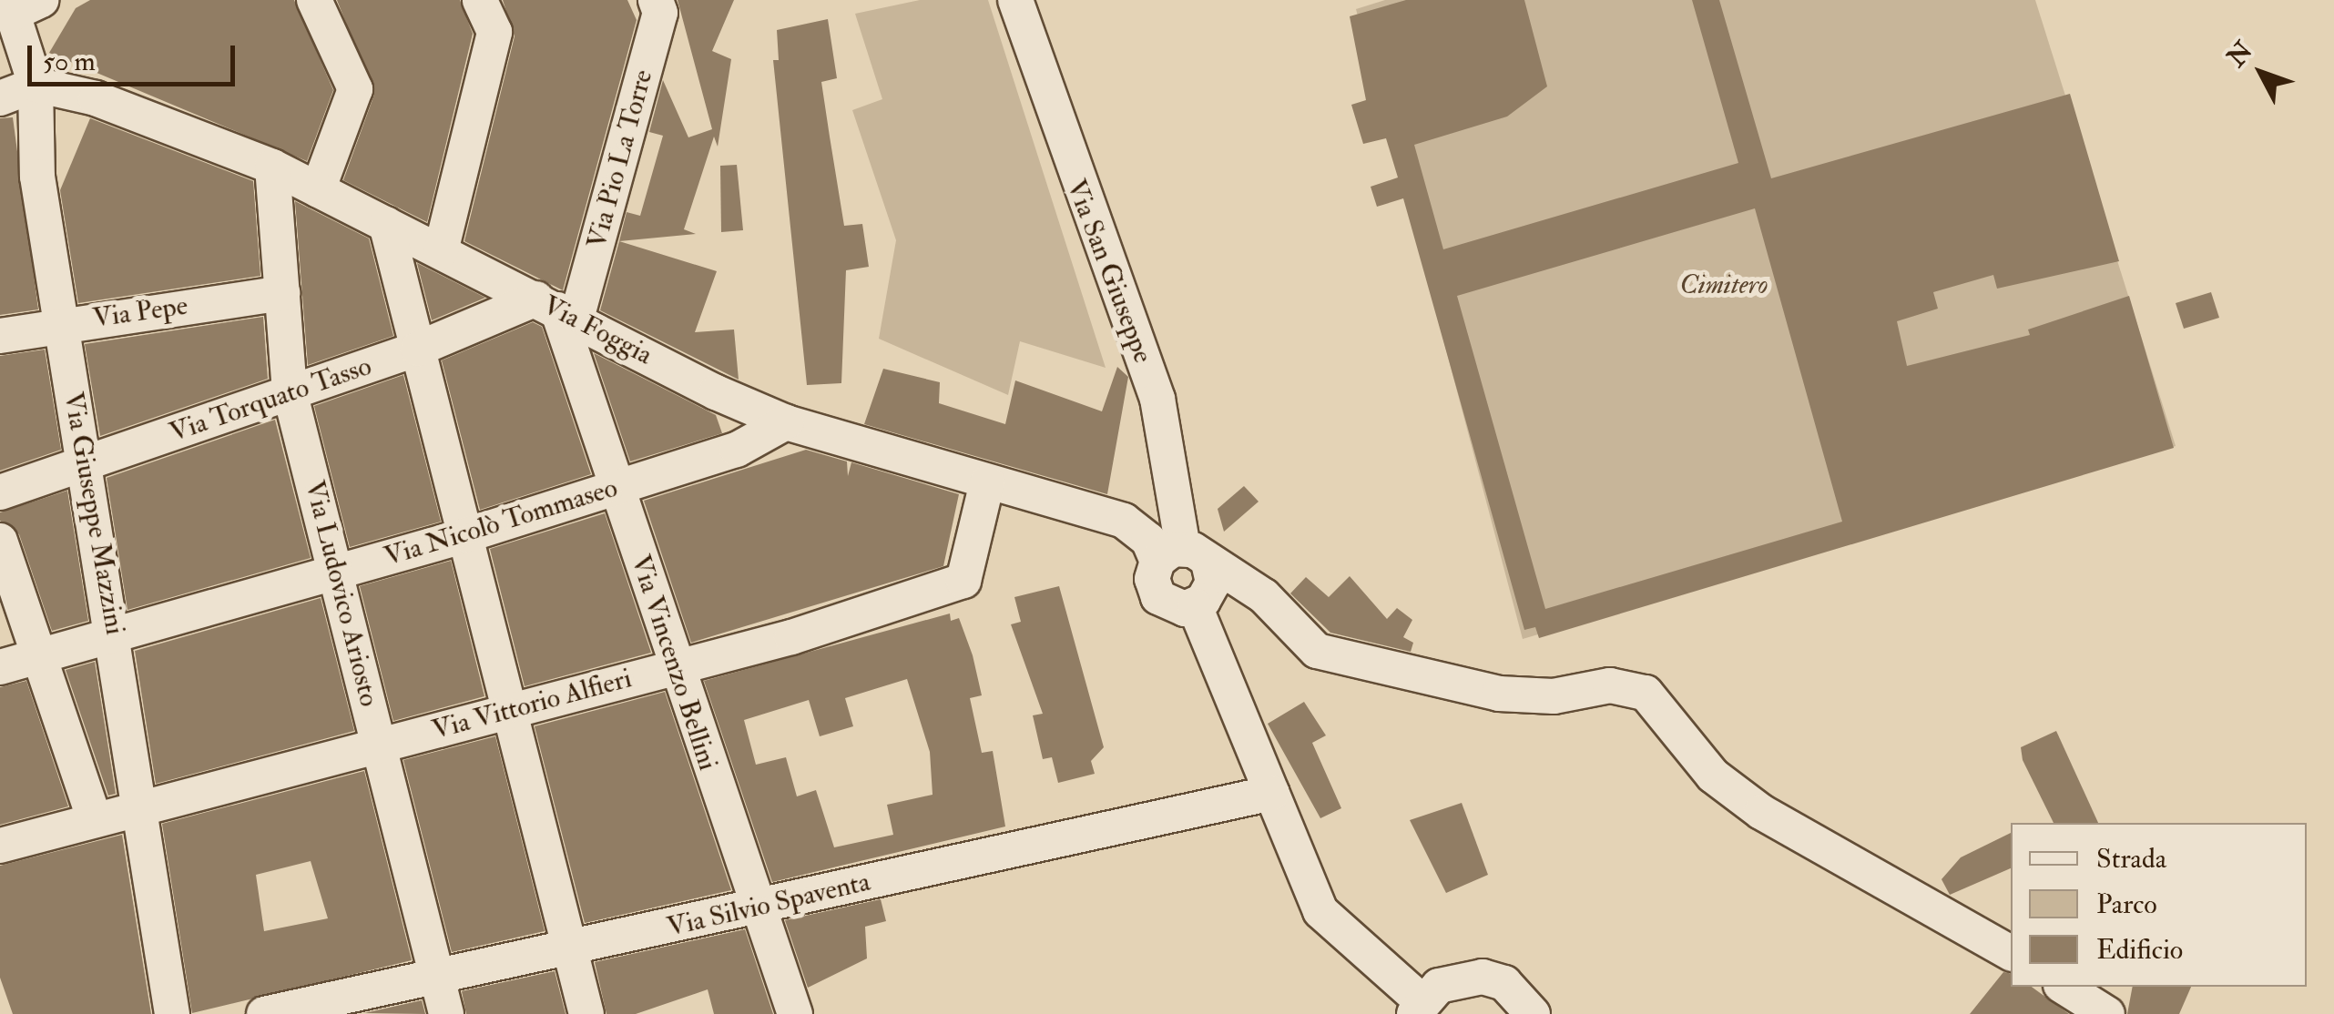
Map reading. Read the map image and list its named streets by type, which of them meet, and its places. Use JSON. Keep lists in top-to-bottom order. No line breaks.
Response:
{"streets":{"street":["Via Pio La Torre","Via San Giuseppe","Via Pepe","Via Foggia","Via Torquato Tasso","Via Giuseppe Mazzini","Via Nicolò Tommaseo","Via Ludovico Ariosto","Via Vincenzo Bellini","Via Vittorio Alfieri","Via Silvio Spaventa"]},"crossings":[["Via Pio La Torre","Via Foggia"],["Via Pio La Torre","Via Torquato Tasso"],["Via Pio La Torre","Via Vincenzo Bellini"],["Via San Giuseppe","Via Foggia"],["Via Pepe","Via Giuseppe Mazzini"],["Via Pepe","Via Ludovico Ariosto"],["Via Foggia","Via Torquato Tasso"],["Via Foggia","Via Giuseppe Mazzini"],["Via Foggia","Via Nicolò Tommaseo"],["Via Foggia","Via Ludovico Ariosto"],["Via Foggia","Via Vincenzo Bellini"],["Via Foggia","Via Vittorio Alfieri"],["Via Torquato Tasso","Via Giuseppe Mazzini"],["Via Torquato Tasso","Via Ludovico Ariosto"],["Via Torquato Tasso","Via Vincenzo Bellini"],["Via Giuseppe Mazzini","Via Nicolò Tommaseo"],["Via Giuseppe Mazzini","Via Vittorio Alfieri"],["Via Nicolò Tommaseo","Via Ludovico Ariosto"],["Via Nicolò Tommaseo","Via Vincenzo Bellini"],["Via Ludovico Ariosto","Via Vittorio Alfieri"],["Via Ludovico Ariosto","Via Silvio Spaventa"],["Via Vincenzo Bellini","Via Vittorio Alfieri"],["Via Vincenzo Bellini","Via Silvio Spaventa"]],"parks":["Cimitero"],"legend":["Strada","Parco","Edificio"],"scale_bar":"50 m","north":"top left"}
